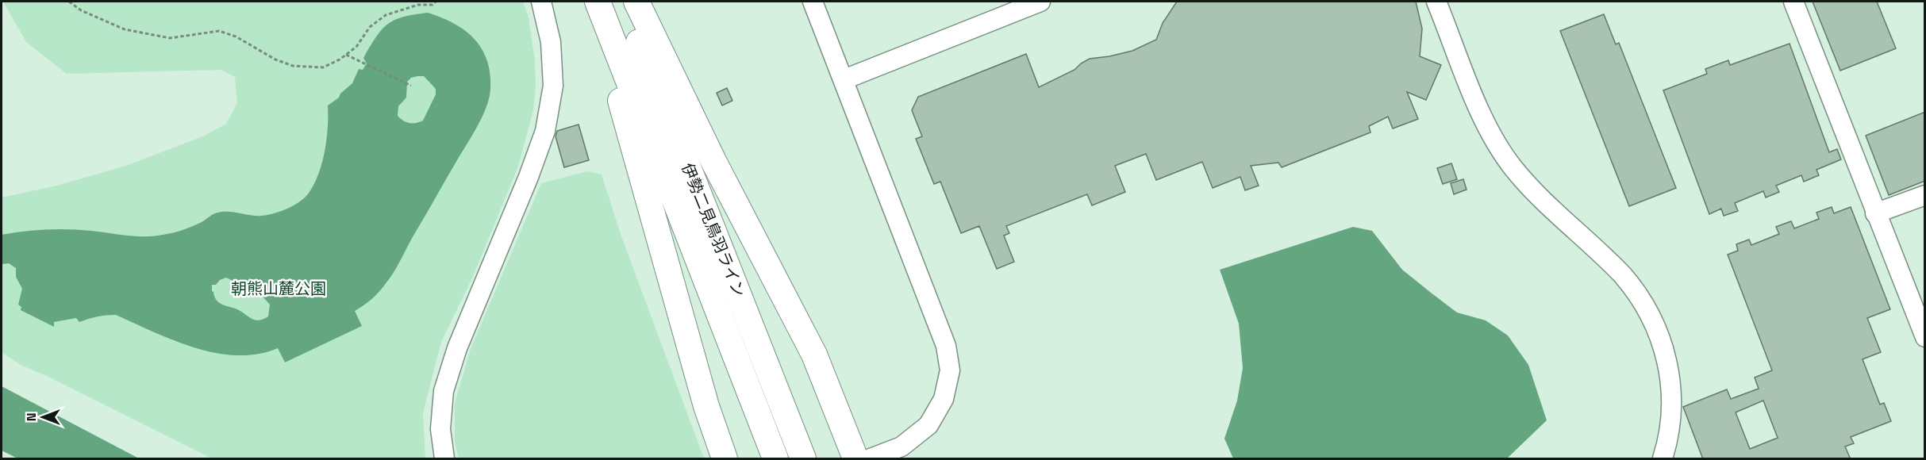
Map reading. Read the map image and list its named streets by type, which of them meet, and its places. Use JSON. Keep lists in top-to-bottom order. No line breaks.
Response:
{"streets":{"main road":["伊勢二見鳥羽ライン"]},"parks":["朝熊山麓公園"],"north":"left"}
